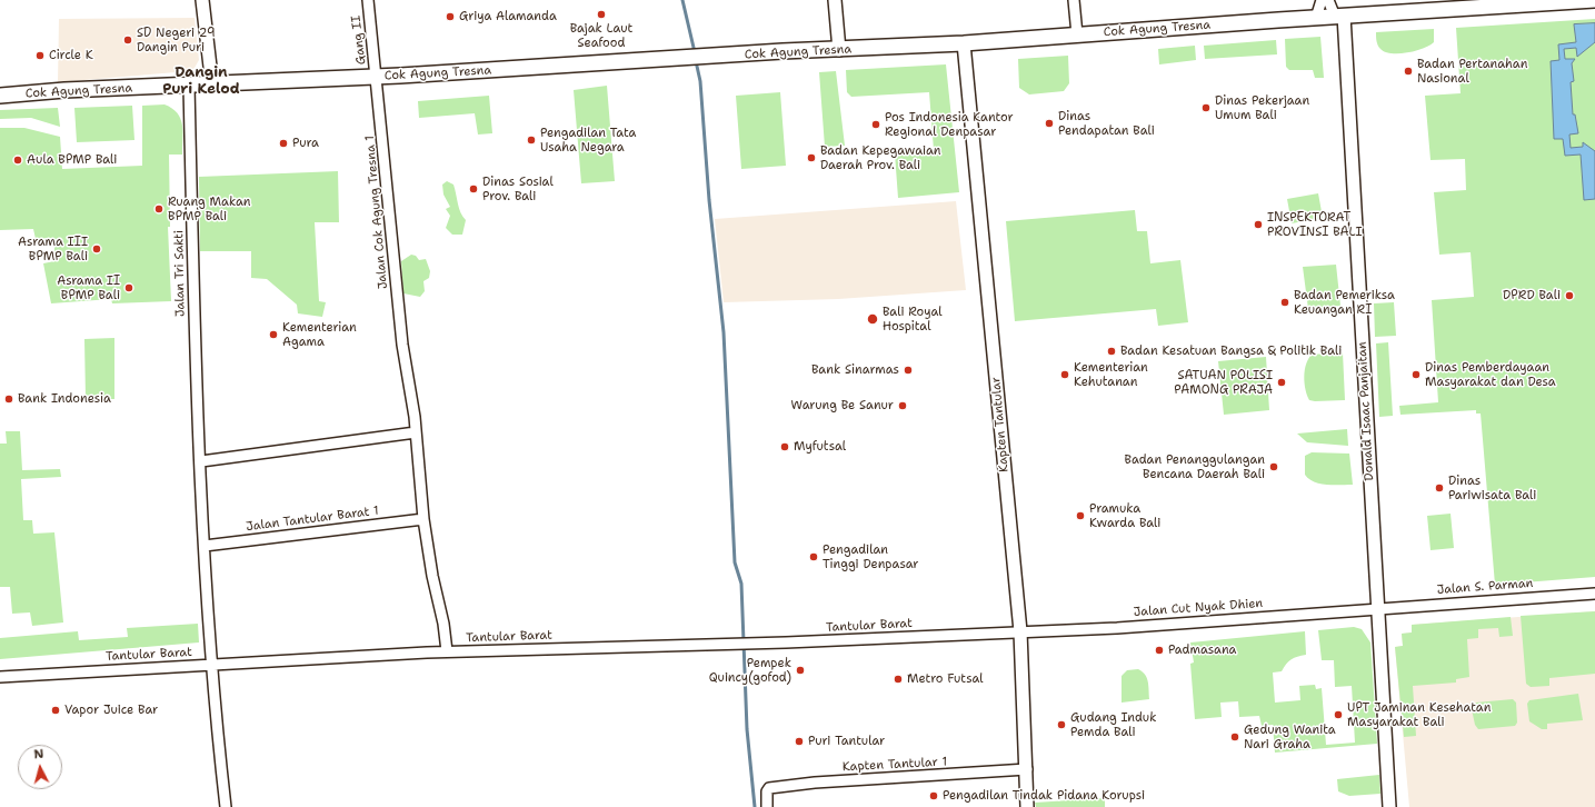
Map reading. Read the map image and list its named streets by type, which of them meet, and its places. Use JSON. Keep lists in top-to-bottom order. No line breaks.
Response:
{"streets":{"main road":["Cok Agung Tresna"],"street":["Gang II","Jalan Cok Agung Tresna 1","Jalan Tri Sakti","Donald Isaac Panjaitan","Kapten Tantular","Jalan Tantular Barat 1","Jalan S. Parman","Jalan Cut Nyak Dhien","Tantular Barat","Kapten Tantular 1"]},"crossings":[["Cok Agung Tresna","Gang II"],["Cok Agung Tresna","Jalan Cok Agung Tresna 1"],["Cok Agung Tresna","Jalan Tri Sakti"],["Cok Agung Tresna","Donald Isaac Panjaitan"],["Cok Agung Tresna","Kapten Tantular"],["Gang II","Jalan Cok Agung Tresna 1"],["Jalan Cok Agung Tresna 1","Jalan Tantular Barat 1"],["Jalan Cok Agung Tresna 1","Tantular Barat"],["Donald Isaac Panjaitan","Jalan S. Parman"],["Donald Isaac Panjaitan","Jalan Cut Nyak Dhien"],["Kapten Tantular","Jalan Cut Nyak Dhien"],["Kapten Tantular","Tantular Barat"],["Kapten Tantular","Kapten Tantular 1"],["Jalan S. Parman","Jalan Cut Nyak Dhien"],["Jalan Cut Nyak Dhien","Tantular Barat"]],"districts":["Dangin Puri Kelod"],"places":["Bajak Laut Seafood","Griya Alamanda","SD Negeri 29 Dangin Puri","Circle K","Badan Pertanahan Nasional","Dinas Pekerjaan Umum Bali","Dinas Pendapatan Bali","Pos Indonesia Kantor Regional Denpasar","Pengadilan Tata Usaha Negara","Pura","Badan Kepegawaian Daerah Prov. Bali","Aula BPMP Bali","Dinas Sosial Prov. Bali","Ruang Makan BPMP Bali","INSPEKTORAT PROVINSI BALI","Asrama III BPMP Bali","Asrama II BPMP Bali","DPRD Bali","Badan Pemeriksa Keuangan RI","Bali Royal Hospital","Kementerian Agama","Badan Kesatuan Bangsa & Politik Bali","Bank Sinarmas","Kementerian Kehutanan","Dinas Pemberdayaan Masyarakat dan Desa","SATUAN POLISI PAMONG PRAJA","Bank Indonesia","Warung Be Sanur","Myfutsal","Badan Penanggulangan Bencana Daerah Bali","Dinas Pariwisata Bali","Pramuka Kwarda Bali","Pengadilan Tinggi Denpasar","Padmasana","Pempek Quincy(gofod)","Metro Futsal","Vapor Juice Bar","UPT Jaminan Kesehatan Masyarakat Bali","Gudang Induk Pemda Bali","Gedung Wanita Nari Graha","Puri Tantular","Pengadilan Tindak Pidana Korupsi"],"north":"top"}
